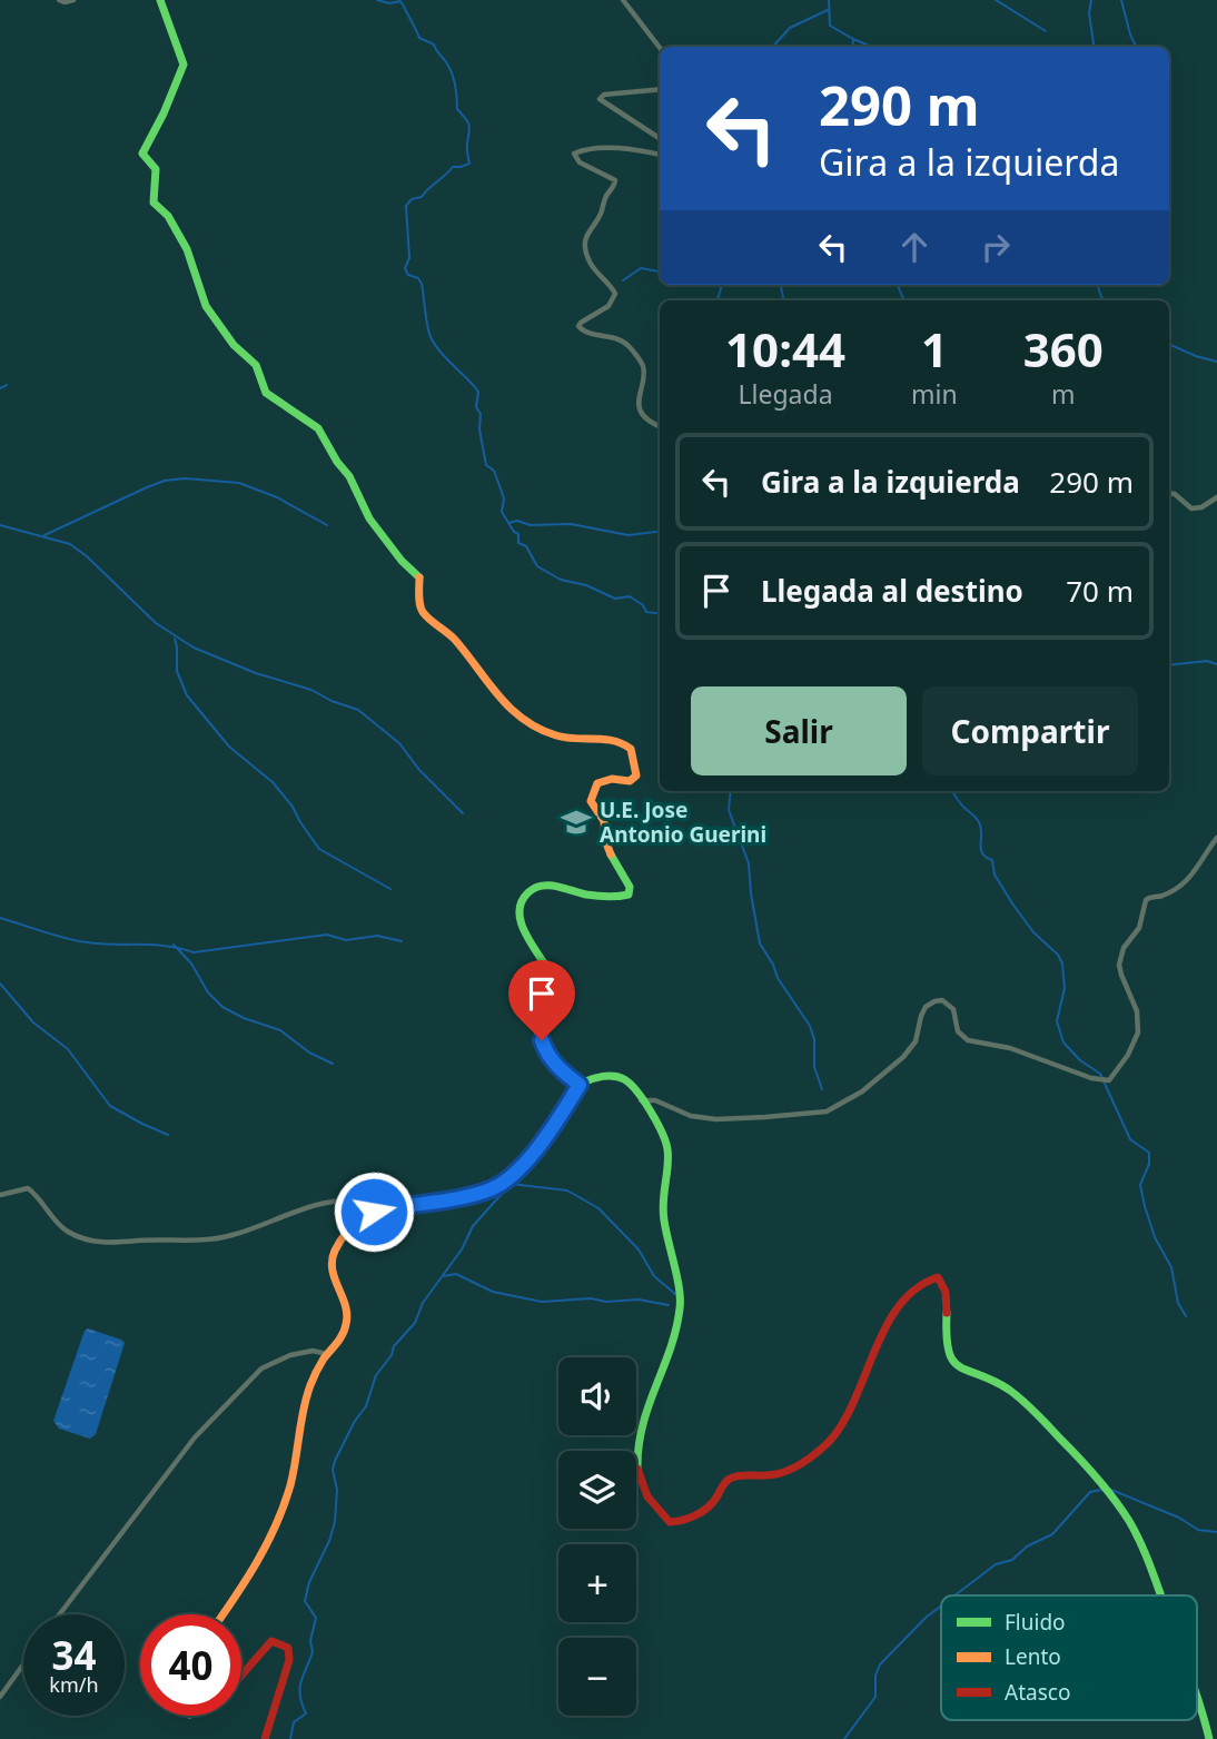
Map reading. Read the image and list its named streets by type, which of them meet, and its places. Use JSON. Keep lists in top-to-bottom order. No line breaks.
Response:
{"places":{"school or university":["U.E. Jose Antonio Guerini"]},"legend":["Fluido","Lento","Atasco"],"page":{"turn":["290 m","Gira a la izquierda"],"eta":["10:44","Llegada","1","min","360","m"],"list":[{"name":"Gira a la izquierda","value":"290 m"},{"name":"Llegada al destino","value":"70 m"}],"buttons":["Salir","Compartir"],"map_buttons":["+","−"],"speed":"34 km/h","limit":"40"}}
